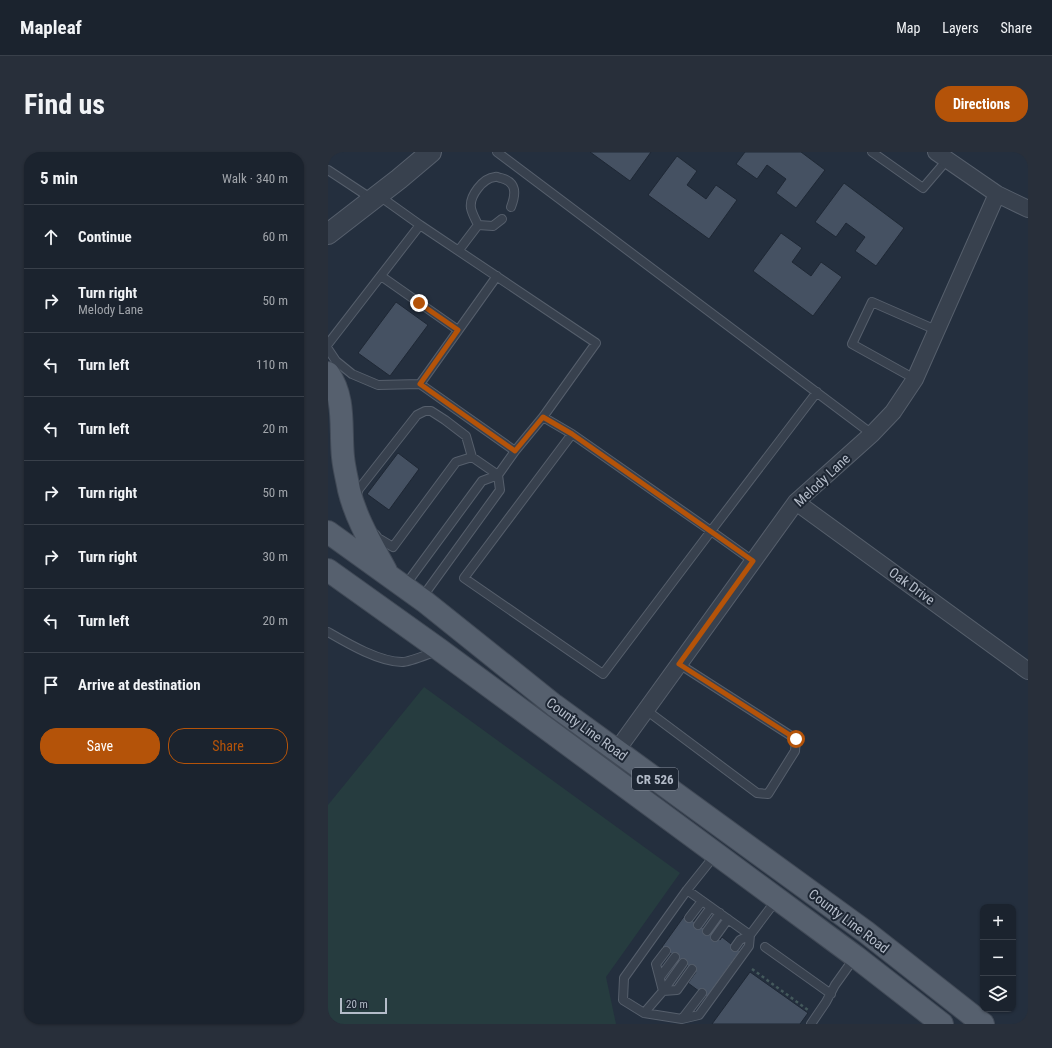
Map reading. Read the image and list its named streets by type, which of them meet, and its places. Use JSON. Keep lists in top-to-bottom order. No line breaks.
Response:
{"streets":{"main road":["County Line Road","CR 526"],"street":["Melody Lane","Oak Drive"]},"crossings":[["Melody Lane","Oak Drive"],["Melody Lane","County Line Road"]],"scale_bar":"20 m","page":{"header":"Mapleaf","nav":["Map","Layers","Share"],"buttons":["Directions",["Save","Share"]],"title":"Find us","heading":["5 min","Walk · 340 m"],"list":[["Continue","60 m"],["Turn right","Melody Lane","50 m"],["Turn left","110 m"],["Turn left","20 m"],["Turn right","50 m"],["Turn right","30 m"],["Turn left","20 m"],"Arrive at destination"],"map_buttons":["+","−"],"scale":"20 m"}}
